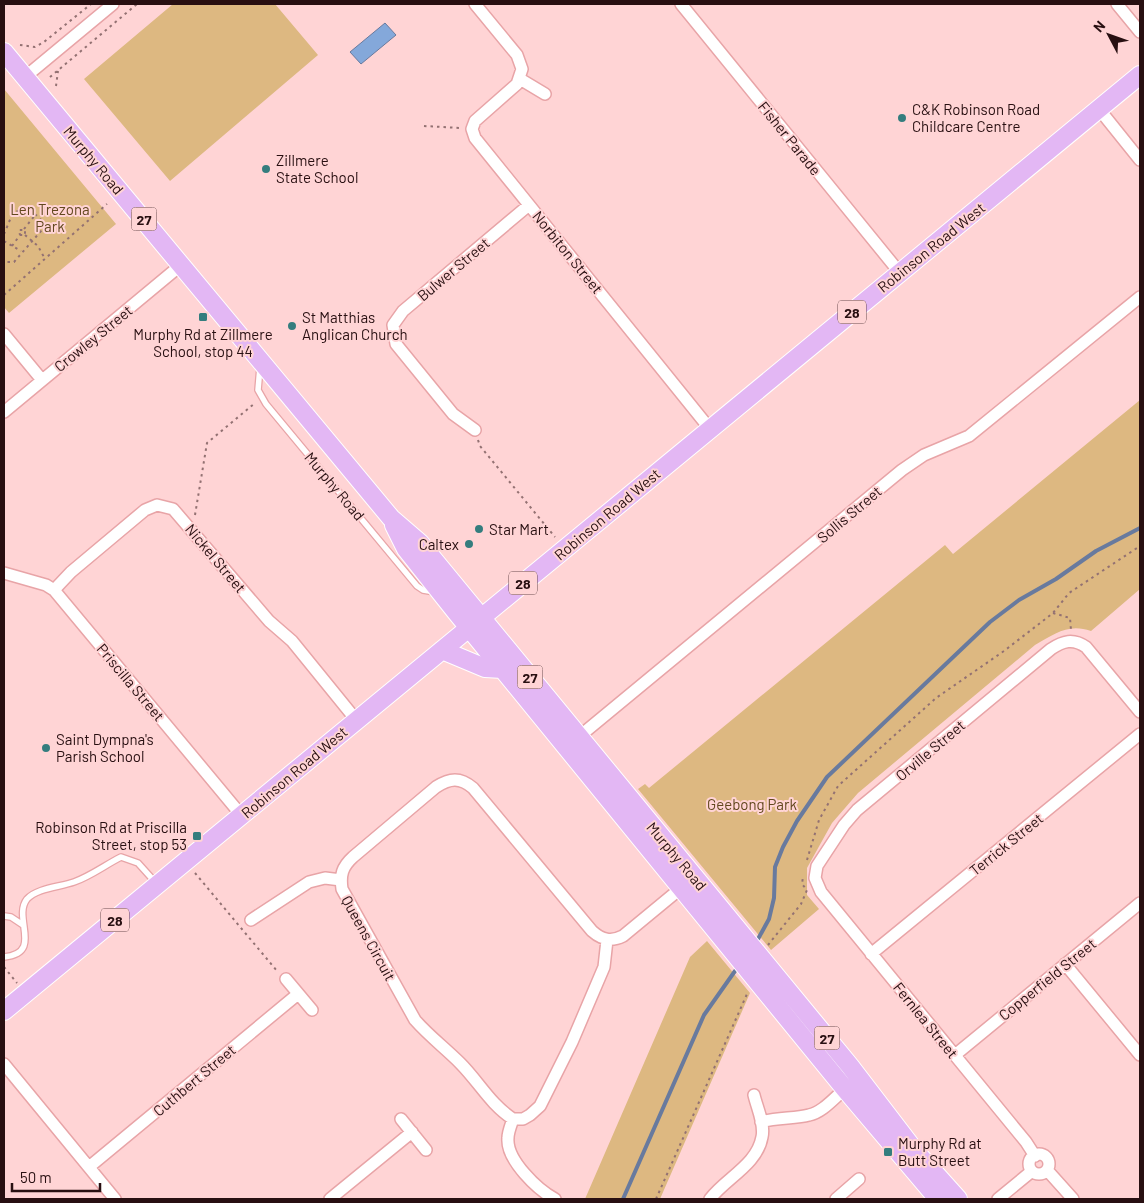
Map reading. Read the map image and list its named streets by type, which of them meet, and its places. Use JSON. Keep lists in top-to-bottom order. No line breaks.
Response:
{"streets":{"main road":["Murphy Road","27","Robinson Road West","28"],"street":["Fisher Parade","Norbiton Street","Bulwer Street","Crowley Street","Sollis Street","Nickel Street","Priscilla Street","Orville Street","Terrick Street","Queens Circuit","Copperfield Street","Fernlea Street","Cuthbert Street"]},"crossings":[["Fisher Parade","Robinson Road West"],["Murphy Road","Robinson Road West"],["Murphy Road","Crowley Street"],["Murphy Road","Sollis Street"],["Robinson Road West","Norbiton Street"],["Robinson Road West","Nickel Street"],["Robinson Road West","Priscilla Street"],["Norbiton Street","Bulwer Street"],["Nickel Street","Priscilla Street"],["Orville Street","Fernlea Street"],["Terrick Street","Fernlea Street"],["Copperfield Street","Fernlea Street"]],"parks":["Len Trezona Park","Geebong Park"],"places":{"other":["C&K Robinson Road Childcare Centre","Zillmere State School","St Matthias Anglican Church","Star Mart","Caltex","Saint Dympna's Parish School"],"transit":["Murphy Rd at Zillmere School, stop 44","Robinson Rd at Priscilla Street, stop 53","Murphy Rd at Butt Street"]},"scale_bar":"50 m","north":"top left"}
